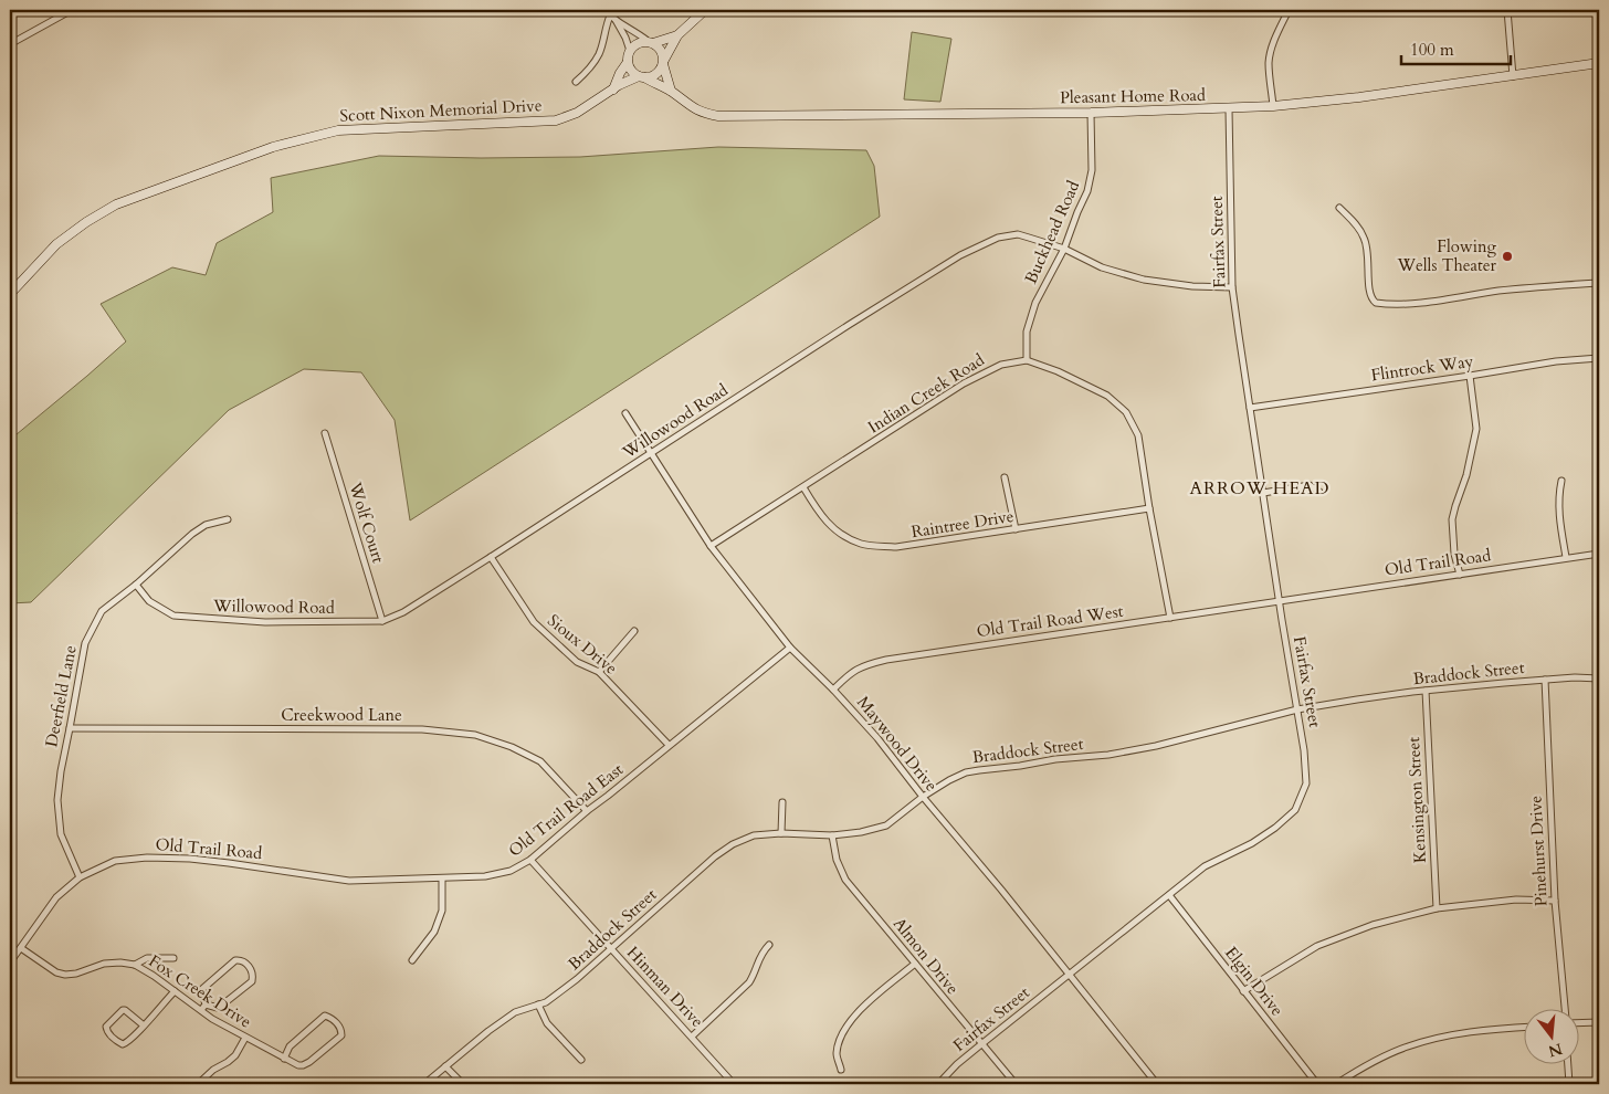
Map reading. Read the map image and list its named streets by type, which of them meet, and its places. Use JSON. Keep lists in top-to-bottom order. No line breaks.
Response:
{"streets":{"street":["Pleasant Home Road","Scott Nixon Memorial Drive","Buckhead Road","Fairfax Street","Flintrock Way","Indian Creek Road","Willowood Road","Wolf Court","Raintree Drive","Old Trail Road","Old Trail Road West","Sioux Drive","Braddock Street","Deerfield Lane","Creekwood Lane","Maywood Drive","Kensington Street","Old Trail Road East","Pinehurst Drive","Almon Drive","Elgin Drive","Hinman Drive","Fox Creek Drive"]},"crossings":[["Pleasant Home Road","Scott Nixon Memorial Drive"],["Pleasant Home Road","Buckhead Road"],["Pleasant Home Road","Fairfax Street"],["Buckhead Road","Indian Creek Road"],["Buckhead Road","Willowood Road"],["Fairfax Street","Flintrock Way"],["Fairfax Street","Willowood Road"],["Fairfax Street","Old Trail Road"],["Fairfax Street","Old Trail Road West"],["Fairfax Street","Braddock Street"],["Fairfax Street","Maywood Drive"],["Fairfax Street","Almon Drive"],["Fairfax Street","Elgin Drive"],["Indian Creek Road","Raintree Drive"],["Indian Creek Road","Maywood Drive"],["Willowood Road","Wolf Court"],["Willowood Road","Sioux Drive"],["Willowood Road","Deerfield Lane"],["Willowood Road","Maywood Drive"],["Old Trail Road","Old Trail Road West"],["Old Trail Road","Deerfield Lane"],["Old Trail Road","Old Trail Road East"],["Old Trail Road","Fox Creek Drive"],["Old Trail Road West","Maywood Drive"],["Sioux Drive","Old Trail Road East"],["Braddock Street","Maywood Drive"],["Braddock Street","Kensington Street"],["Braddock Street","Pinehurst Drive"],["Braddock Street","Almon Drive"],["Braddock Street","Hinman Drive"],["Deerfield Lane","Creekwood Lane"],["Creekwood Lane","Old Trail Road East"],["Maywood Drive","Old Trail Road East"],["Old Trail Road East","Hinman Drive"]],"districts":["ARROW HEAD"],"places":["Flowing Wells Theater"],"scale_bar":"100 m","north":"bottom"}
